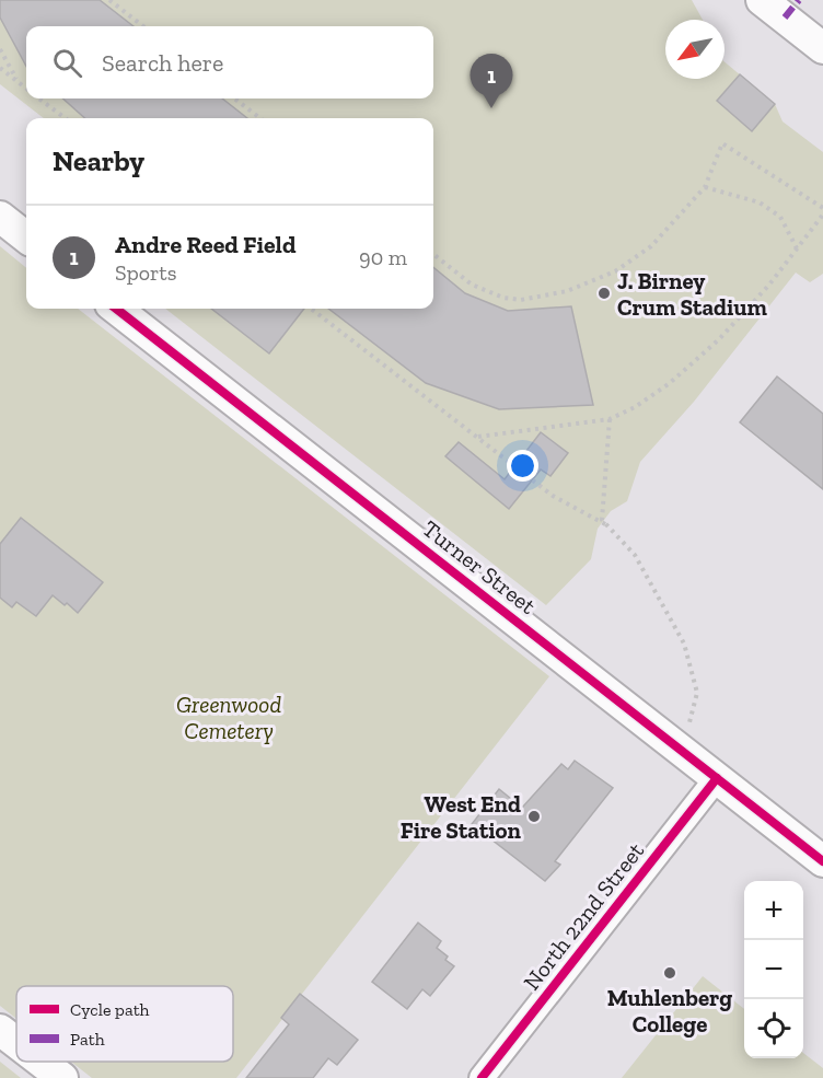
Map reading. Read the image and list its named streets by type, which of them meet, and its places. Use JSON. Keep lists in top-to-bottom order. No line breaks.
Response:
{"streets":{"street":["Turner Street","North 22nd Street"]},"crossings":[["Turner Street","North 22nd Street"]],"parks":["Greenwood Cemetery"],"places":["J. Birney Crum Stadium","West End Fire Station","Muhlenberg College"],"legend":["Cycle path","Path"],"north":"bottom left","page":{"search":"Search here","pins":"1","heading":"Nearby","list":[{"mark":"1","name":"Andre Reed Field","note":"Sports","value":"90 m"}],"map_buttons":["+","−"]}}
